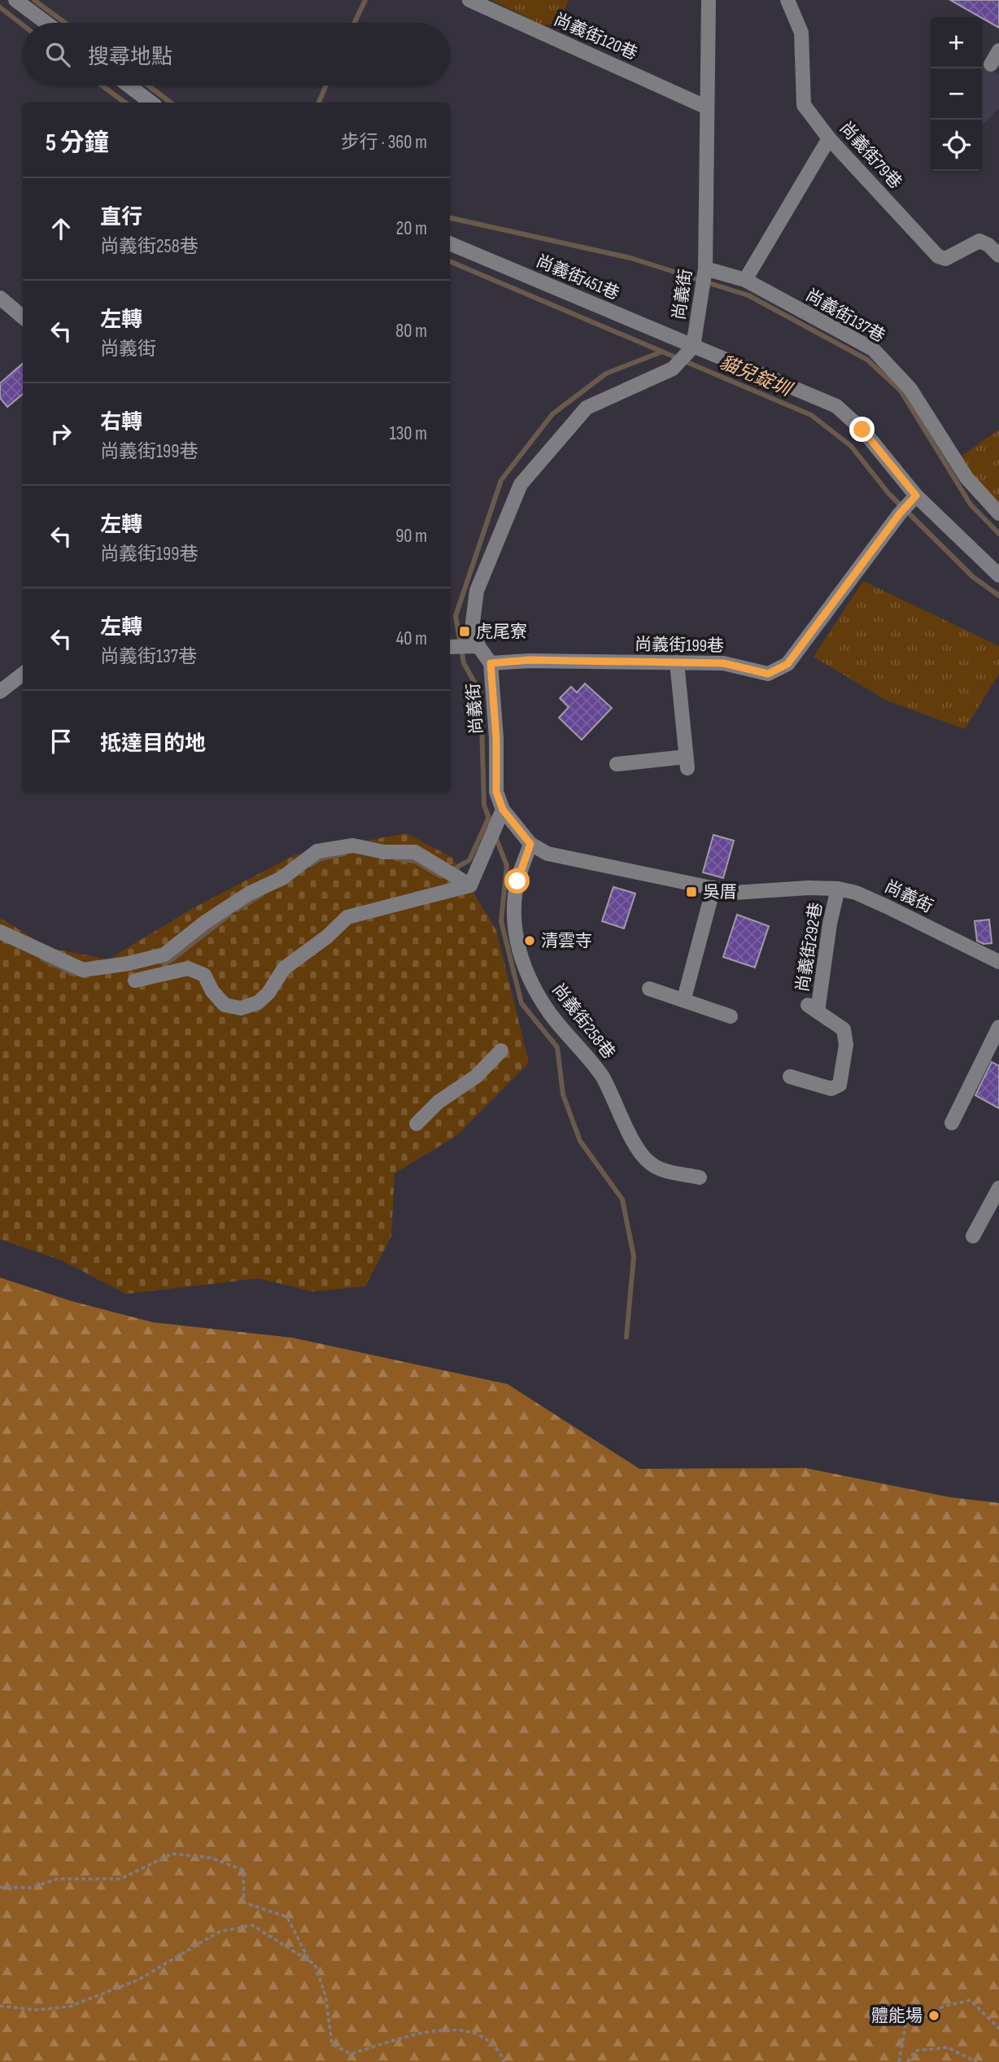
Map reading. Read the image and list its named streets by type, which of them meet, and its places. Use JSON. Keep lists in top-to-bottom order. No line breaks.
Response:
{"streets":{"street":["尚義街120巷","尚義街79巷","尚義街451巷","尚義街","尚義街137巷","尚義街199巷","尚義街292巷","尚義街258巷"]},"crossings":[["尚義街120巷","尚義街"],["尚義街451巷","尚義街"],["尚義街","尚義街137巷"],["尚義街","尚義街199巷"],["尚義街","尚義街292巷"],["尚義街","尚義街258巷"]],"water":["貓兒錠圳"],"places":{"transit":["虎尾寮","吳厝"],"other":["清雲寺","體能場"]},"page":{"map_buttons":["+","−"],"search":"搜尋地點","heading":["5 分鐘","步行 · 360 m"],"list":[["直行","尚義街258巷","20 m"],["左轉","尚義街","80 m"],["右轉","尚義街199巷","130 m"],["左轉","尚義街199巷","90 m"],["左轉","尚義街137巷","40 m"],"抵達目的地"]}}
